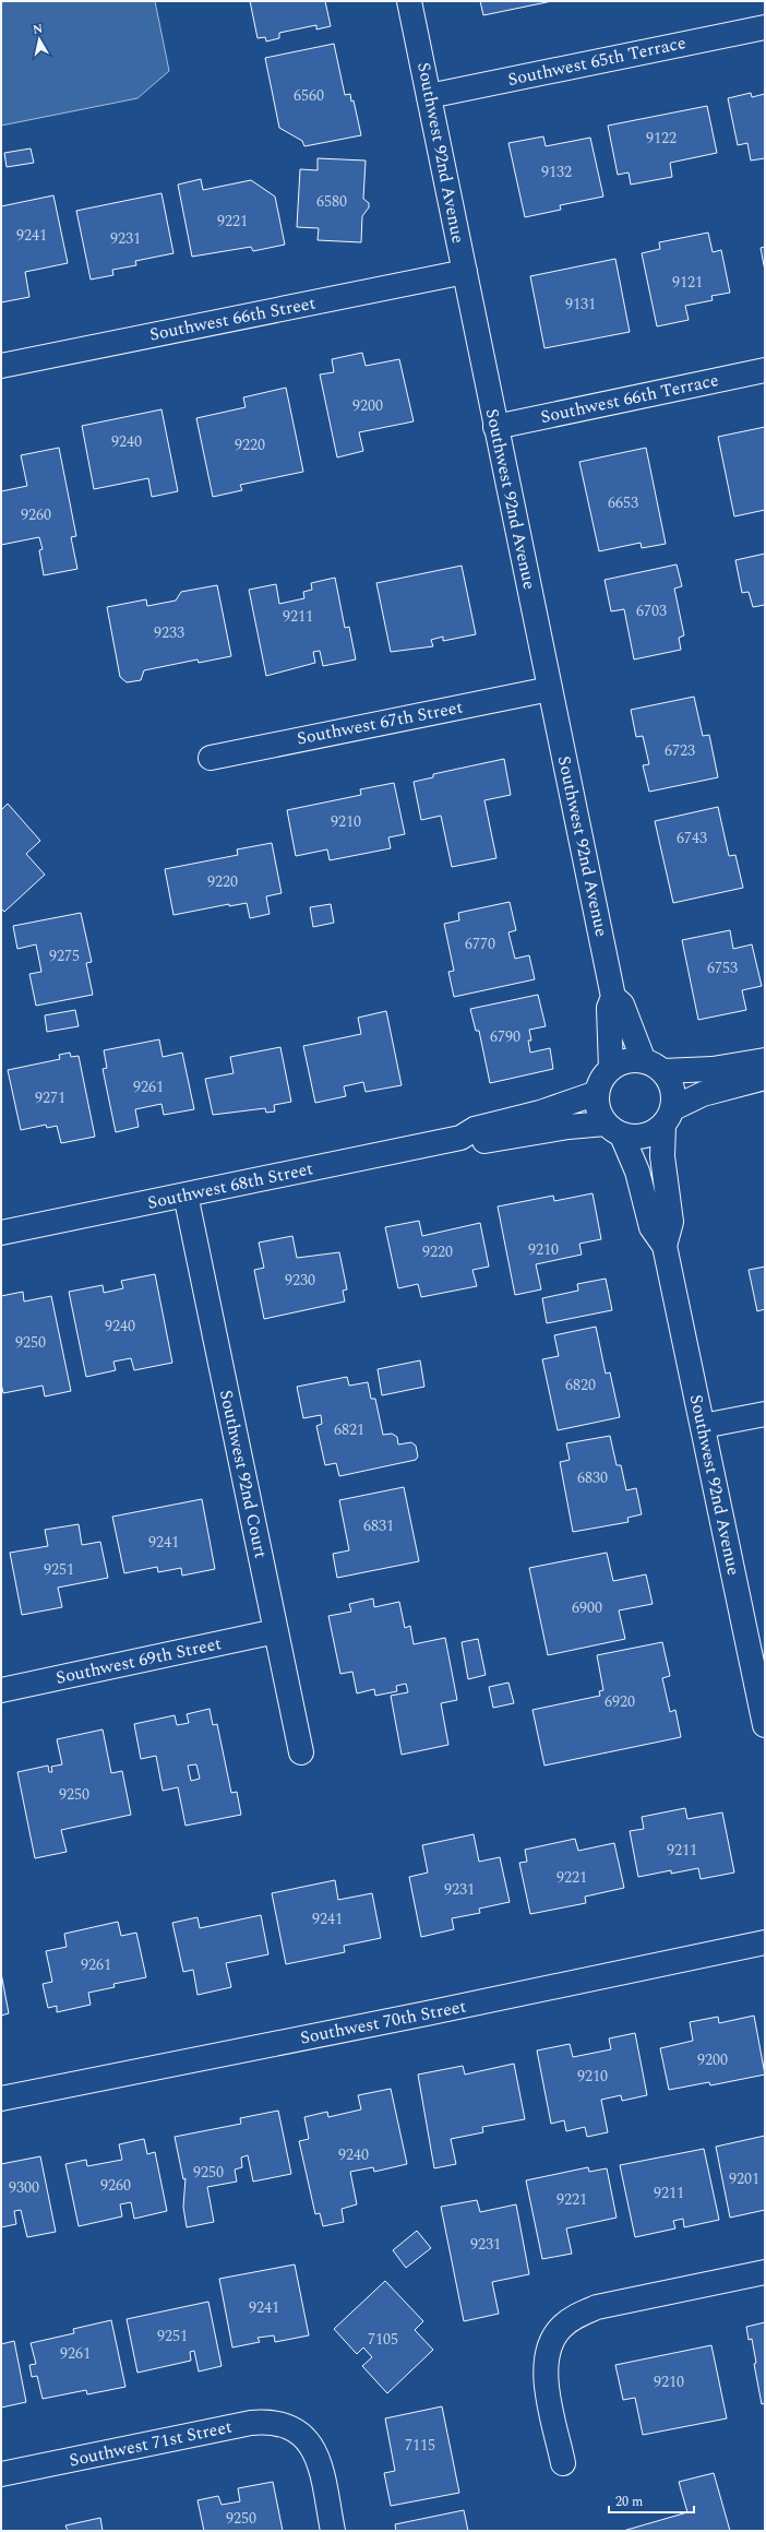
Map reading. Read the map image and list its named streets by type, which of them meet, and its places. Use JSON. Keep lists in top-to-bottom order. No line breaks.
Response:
{"streets":{"street":["Southwest 65th Terrace","Southwest 92nd Avenue","Southwest 66th Street","Southwest 66th Terrace","Southwest 67th Street","Southwest 68th Street","Southwest 92nd Court","Southwest 69th Street","Southwest 70th Street","Southwest 71st Street"]},"crossings":[["Southwest 65th Terrace","Southwest 92nd Avenue"],["Southwest 92nd Avenue","Southwest 66th Street"],["Southwest 92nd Avenue","Southwest 66th Terrace"],["Southwest 92nd Avenue","Southwest 67th Street"],["Southwest 92nd Avenue","Southwest 68th Street"],["Southwest 68th Street","Southwest 92nd Court"],["Southwest 92nd Court","Southwest 69th Street"]],"house_numbers":["6560","9122","9132","6580","9221","9241","9231","9121","9131","9200","9240","9220","6653","9260","6703","9211","9233","6723","9210","6743","9220","6770","9275","6753","6790","9261","9271","9210","9220","9230","9240","9250","6820","6821","6830","6831","9241","9251","6900","6920","9250","9211","9221","9231","9241","9261","9200","9210","9240","9250","9201","9260","9300","9211","9221","9231","9241","9251","7105","9261","9210","7115","9250"],"scale_bar":"20 m","north":"top"}
